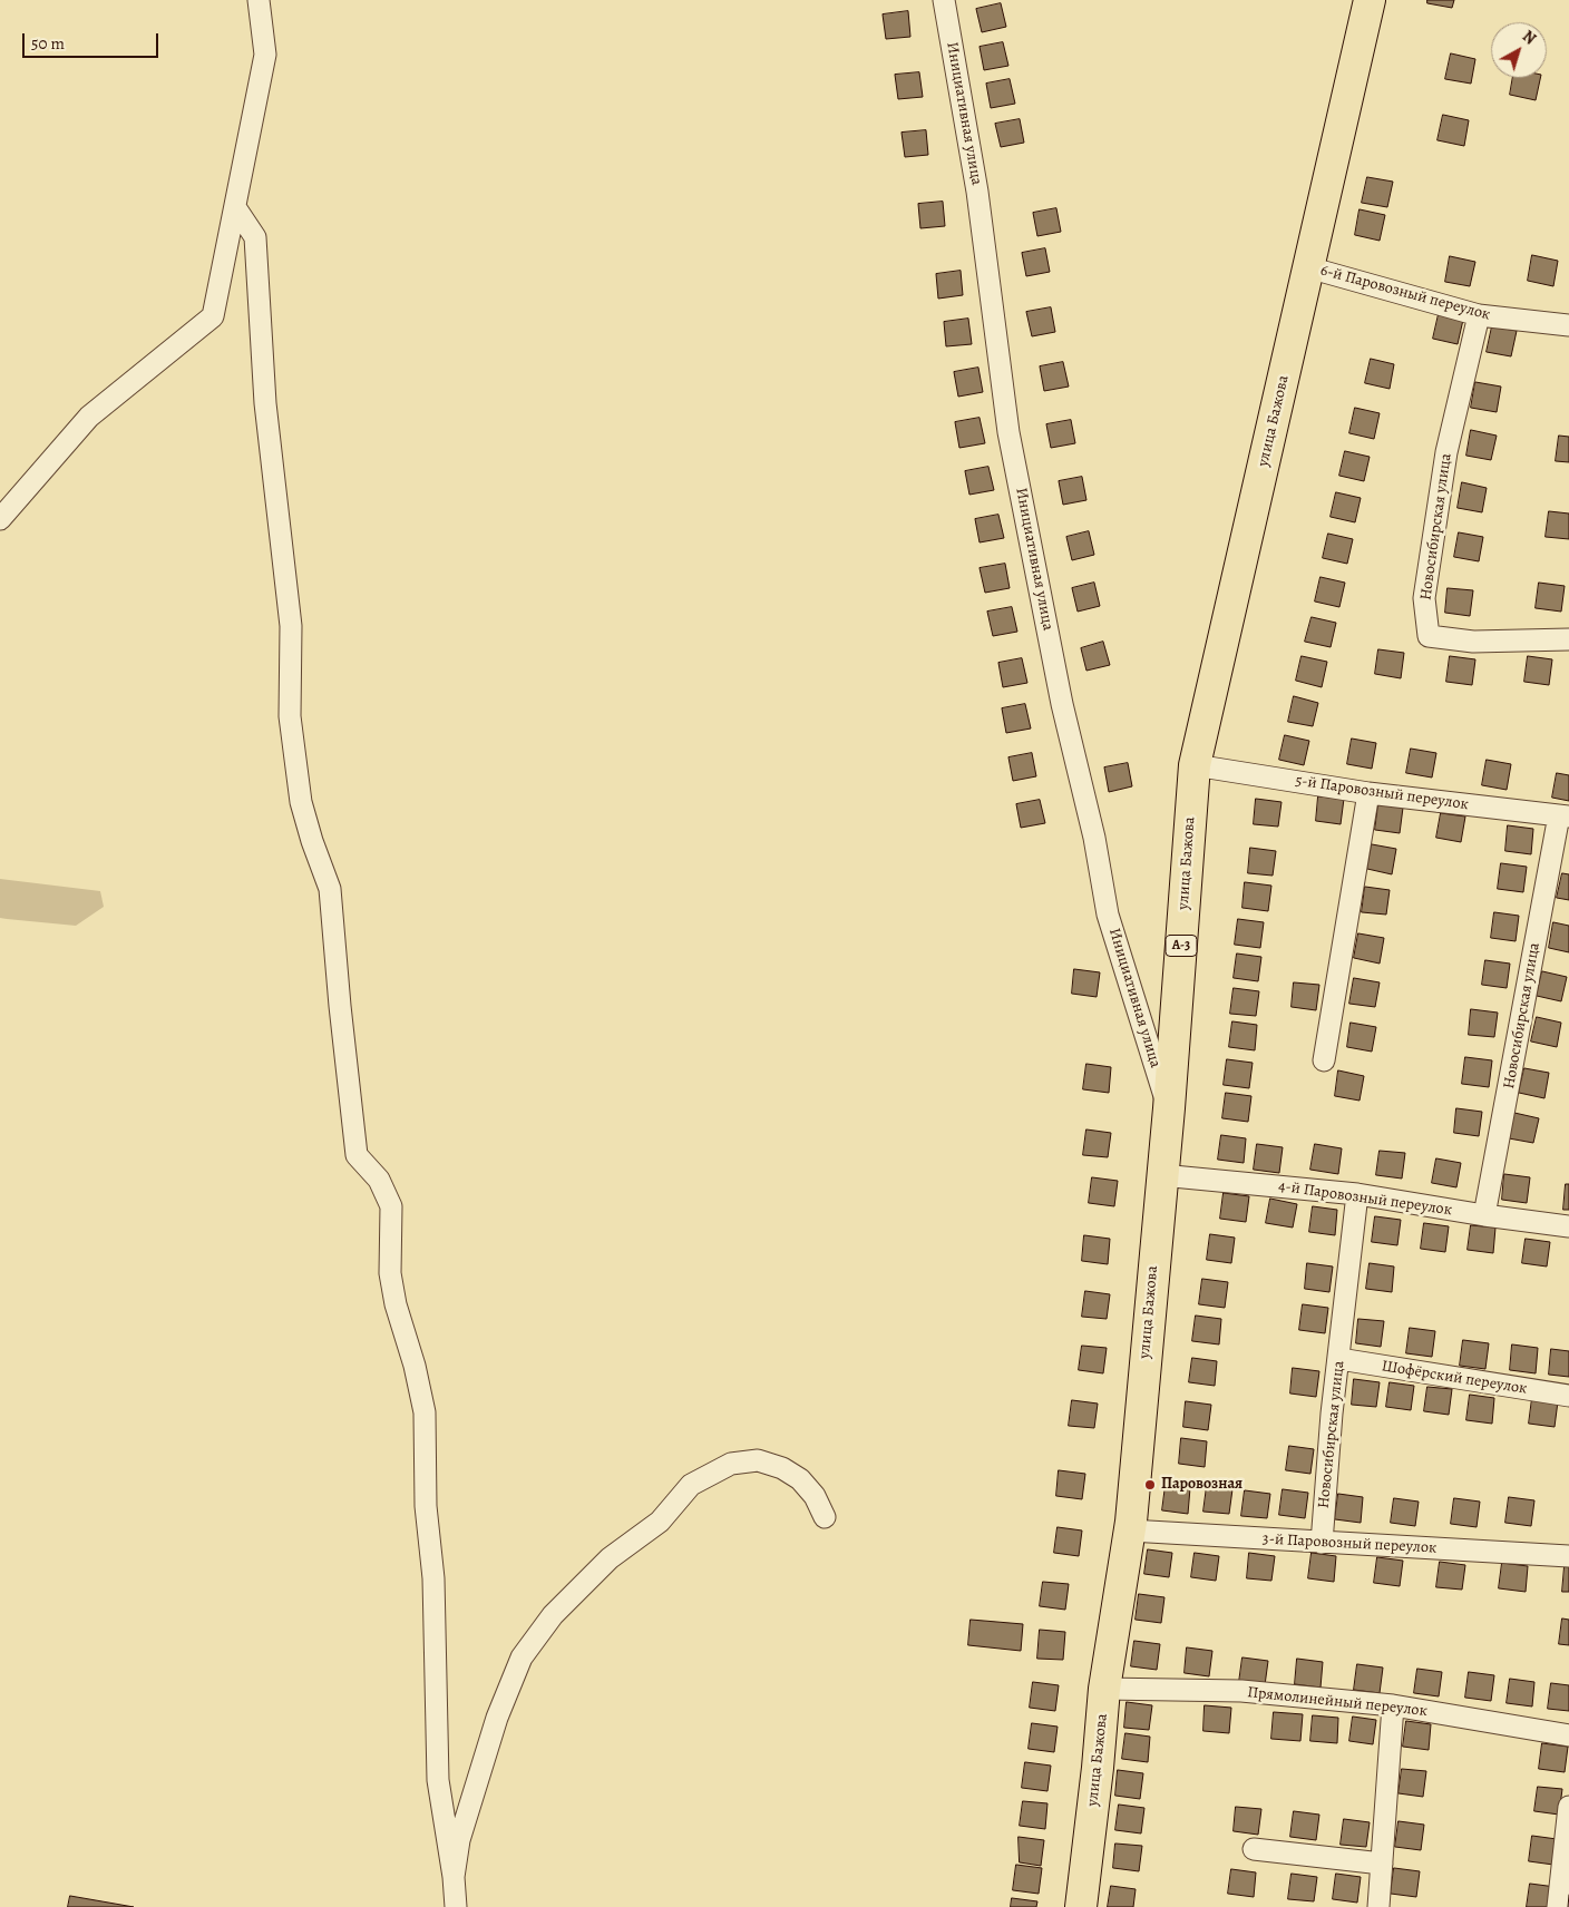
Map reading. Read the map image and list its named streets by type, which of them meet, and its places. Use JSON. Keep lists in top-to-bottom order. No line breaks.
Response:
{"streets":{"highway":["улица Бажова","A-3"],"street":["Инициативная улица","6-й Паровозный переулок","Новосибирская улица","5-й Паровозный переулок","4-й Паровозный переулок","Шофёрский переулок","3-й Паровозный переулок","Прямолинейный переулок"]},"crossings":[["Инициативная улица","улица Бажова"],["6-й Паровозный переулок","улица Бажова"],["6-й Паровозный переулок","Новосибирская улица"],["улица Бажова","5-й Паровозный переулок"],["улица Бажова","4-й Паровозный переулок"],["улица Бажова","3-й Паровозный переулок"],["улица Бажова","Прямолинейный переулок"],["Новосибирская улица","5-й Паровозный переулок"],["Новосибирская улица","4-й Паровозный переулок"],["Новосибирская улица","Шофёрский переулок"],["Новосибирская улица","3-й Паровозный переулок"]],"places":["Паровозная"],"scale_bar":"50 m","north":"top right"}
